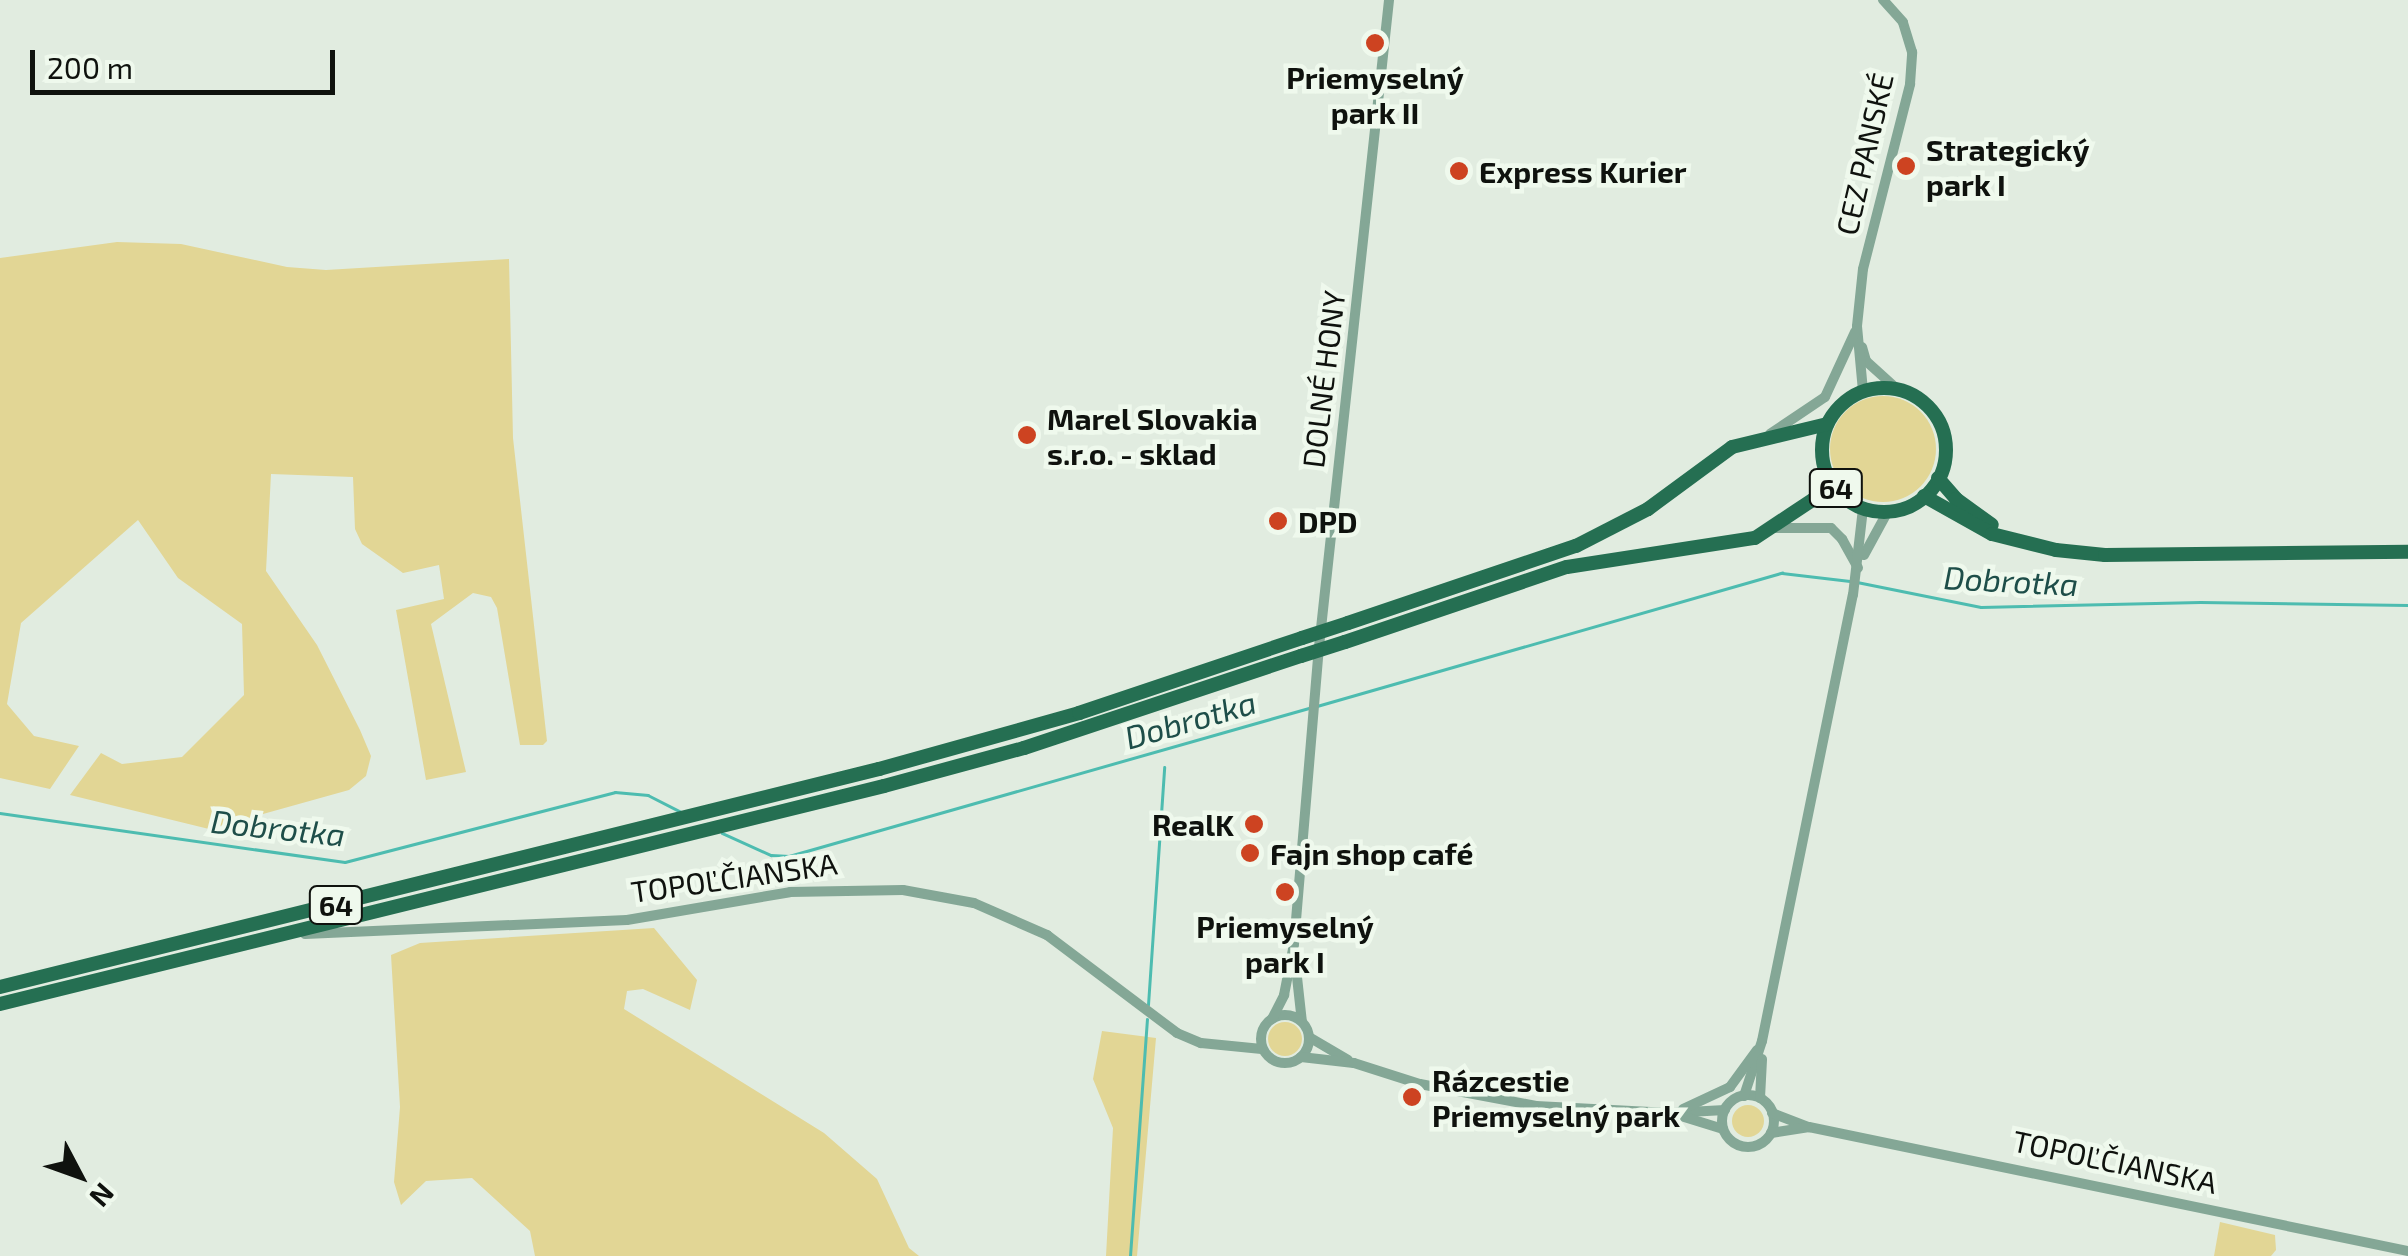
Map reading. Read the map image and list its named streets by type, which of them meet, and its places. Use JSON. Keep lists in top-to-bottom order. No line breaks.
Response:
{"streets":{"main road":["64"],"street":["CEZ PANSKÉ","DOLNÉ HONY","TOPOĽČIANSKA"]},"crossings":[["DOLNÉ HONY","TOPOĽČIANSKA"],["64","TOPOĽČIANSKA"]],"water":["Dobrotka"],"places":["Priemyselný park II","Strategický park I","Express Kurier","Marel Slovakia s.r.o. - sklad","DPD","RealK","Fajn shop café","Priemyselný park I","Rázcestie Priemyselný park"],"scale_bar":"200 m","north":"bottom right"}
